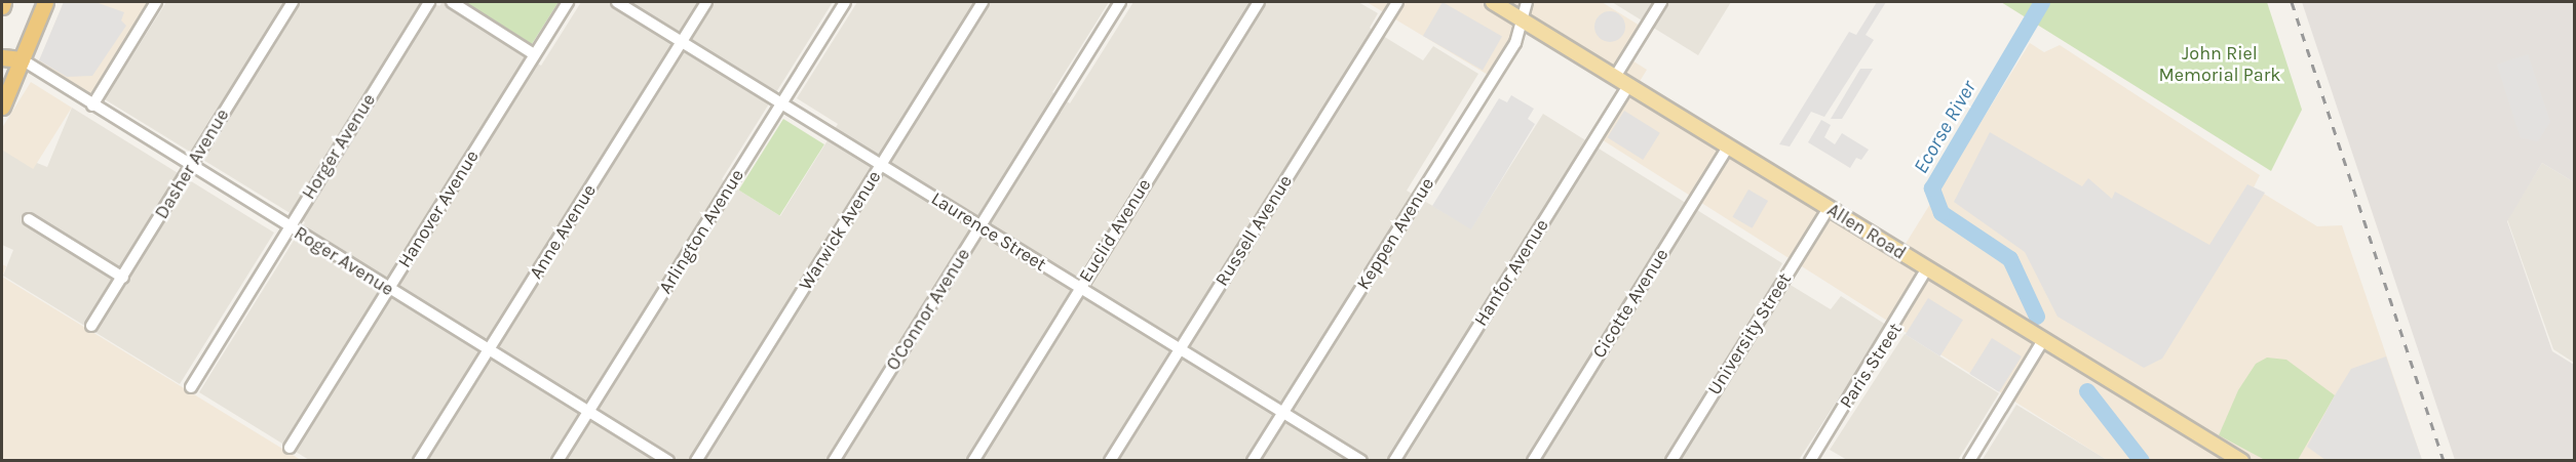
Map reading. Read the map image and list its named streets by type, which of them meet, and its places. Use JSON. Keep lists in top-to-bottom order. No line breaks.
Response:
{"streets":{"main road":["Allen Road"],"street":["Horger Avenue","Dasher Avenue","Hanover Avenue","Warwick Avenue","Euclid Avenue","Russell Avenue","Anne Avenue","Arlington Avenue","Laurence Street","Keppen Avenue","Roger Avenue","Hanfor Avenue","Cicotte Avenue","O'Connor Avenue","University Street","Paris Street"]},"crossings":[["Horger Avenue","Roger Avenue"],["Dasher Avenue","Roger Avenue"],["Hanover Avenue","Roger Avenue"],["Warwick Avenue","Laurence Street"],["Euclid Avenue","Laurence Street"],["Russell Avenue","Laurence Street"],["Anne Avenue","Laurence Street"],["Anne Avenue","Roger Avenue"],["Arlington Avenue","Laurence Street"],["Arlington Avenue","Roger Avenue"],["Laurence Street","Keppen Avenue"],["Laurence Street","O'Connor Avenue"],["Allen Road","Keppen Avenue"],["Allen Road","Hanfor Avenue"],["Allen Road","Cicotte Avenue"],["Allen Road","University Street"],["Allen Road","Paris Street"]],"water":["Ecorse River"],"parks":["John Riel Memorial Park"]}
